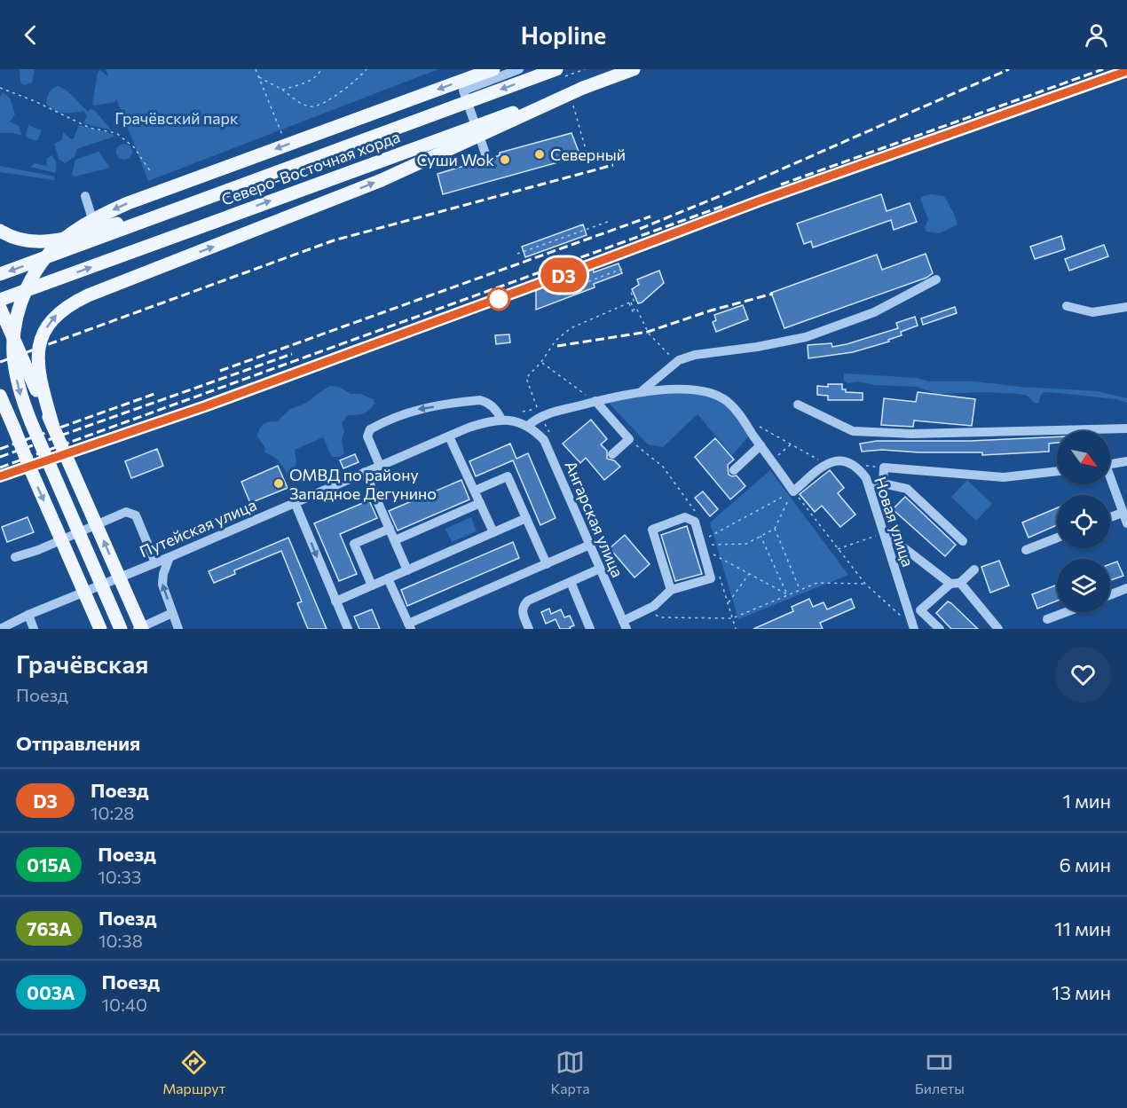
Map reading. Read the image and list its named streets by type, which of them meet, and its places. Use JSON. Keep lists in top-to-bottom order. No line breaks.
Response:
{"streets":{"main road":["Северо-Восточная хорда"],"street":["Ангарская улица","Новая улица","Путейская улица"]},"crossings":[["Ангарская улица","Путейская улица"]],"parks":["Грачёвский парк"],"places":["Северный","Суши Wok","ОМВД по району Западное Дегунино"],"north":"bottom right","page":{"header":"Hopline","on_map":"D3","heading":[["Грачёвская","Поезд"],"Отправления"],"list":[{"mark":"D3","name":"Поезд","note":"10:28","value":"1 мин"},{"mark":"015А","name":"Поезд","note":"10:33","value":"6 мин"},{"mark":"763А","name":"Поезд","note":"10:38","value":"11 мин"},{"mark":"003А","name":"Поезд","note":"10:40","value":"13 мин"}],"tabs":["Маршрут","Карта","Билеты"]}}
